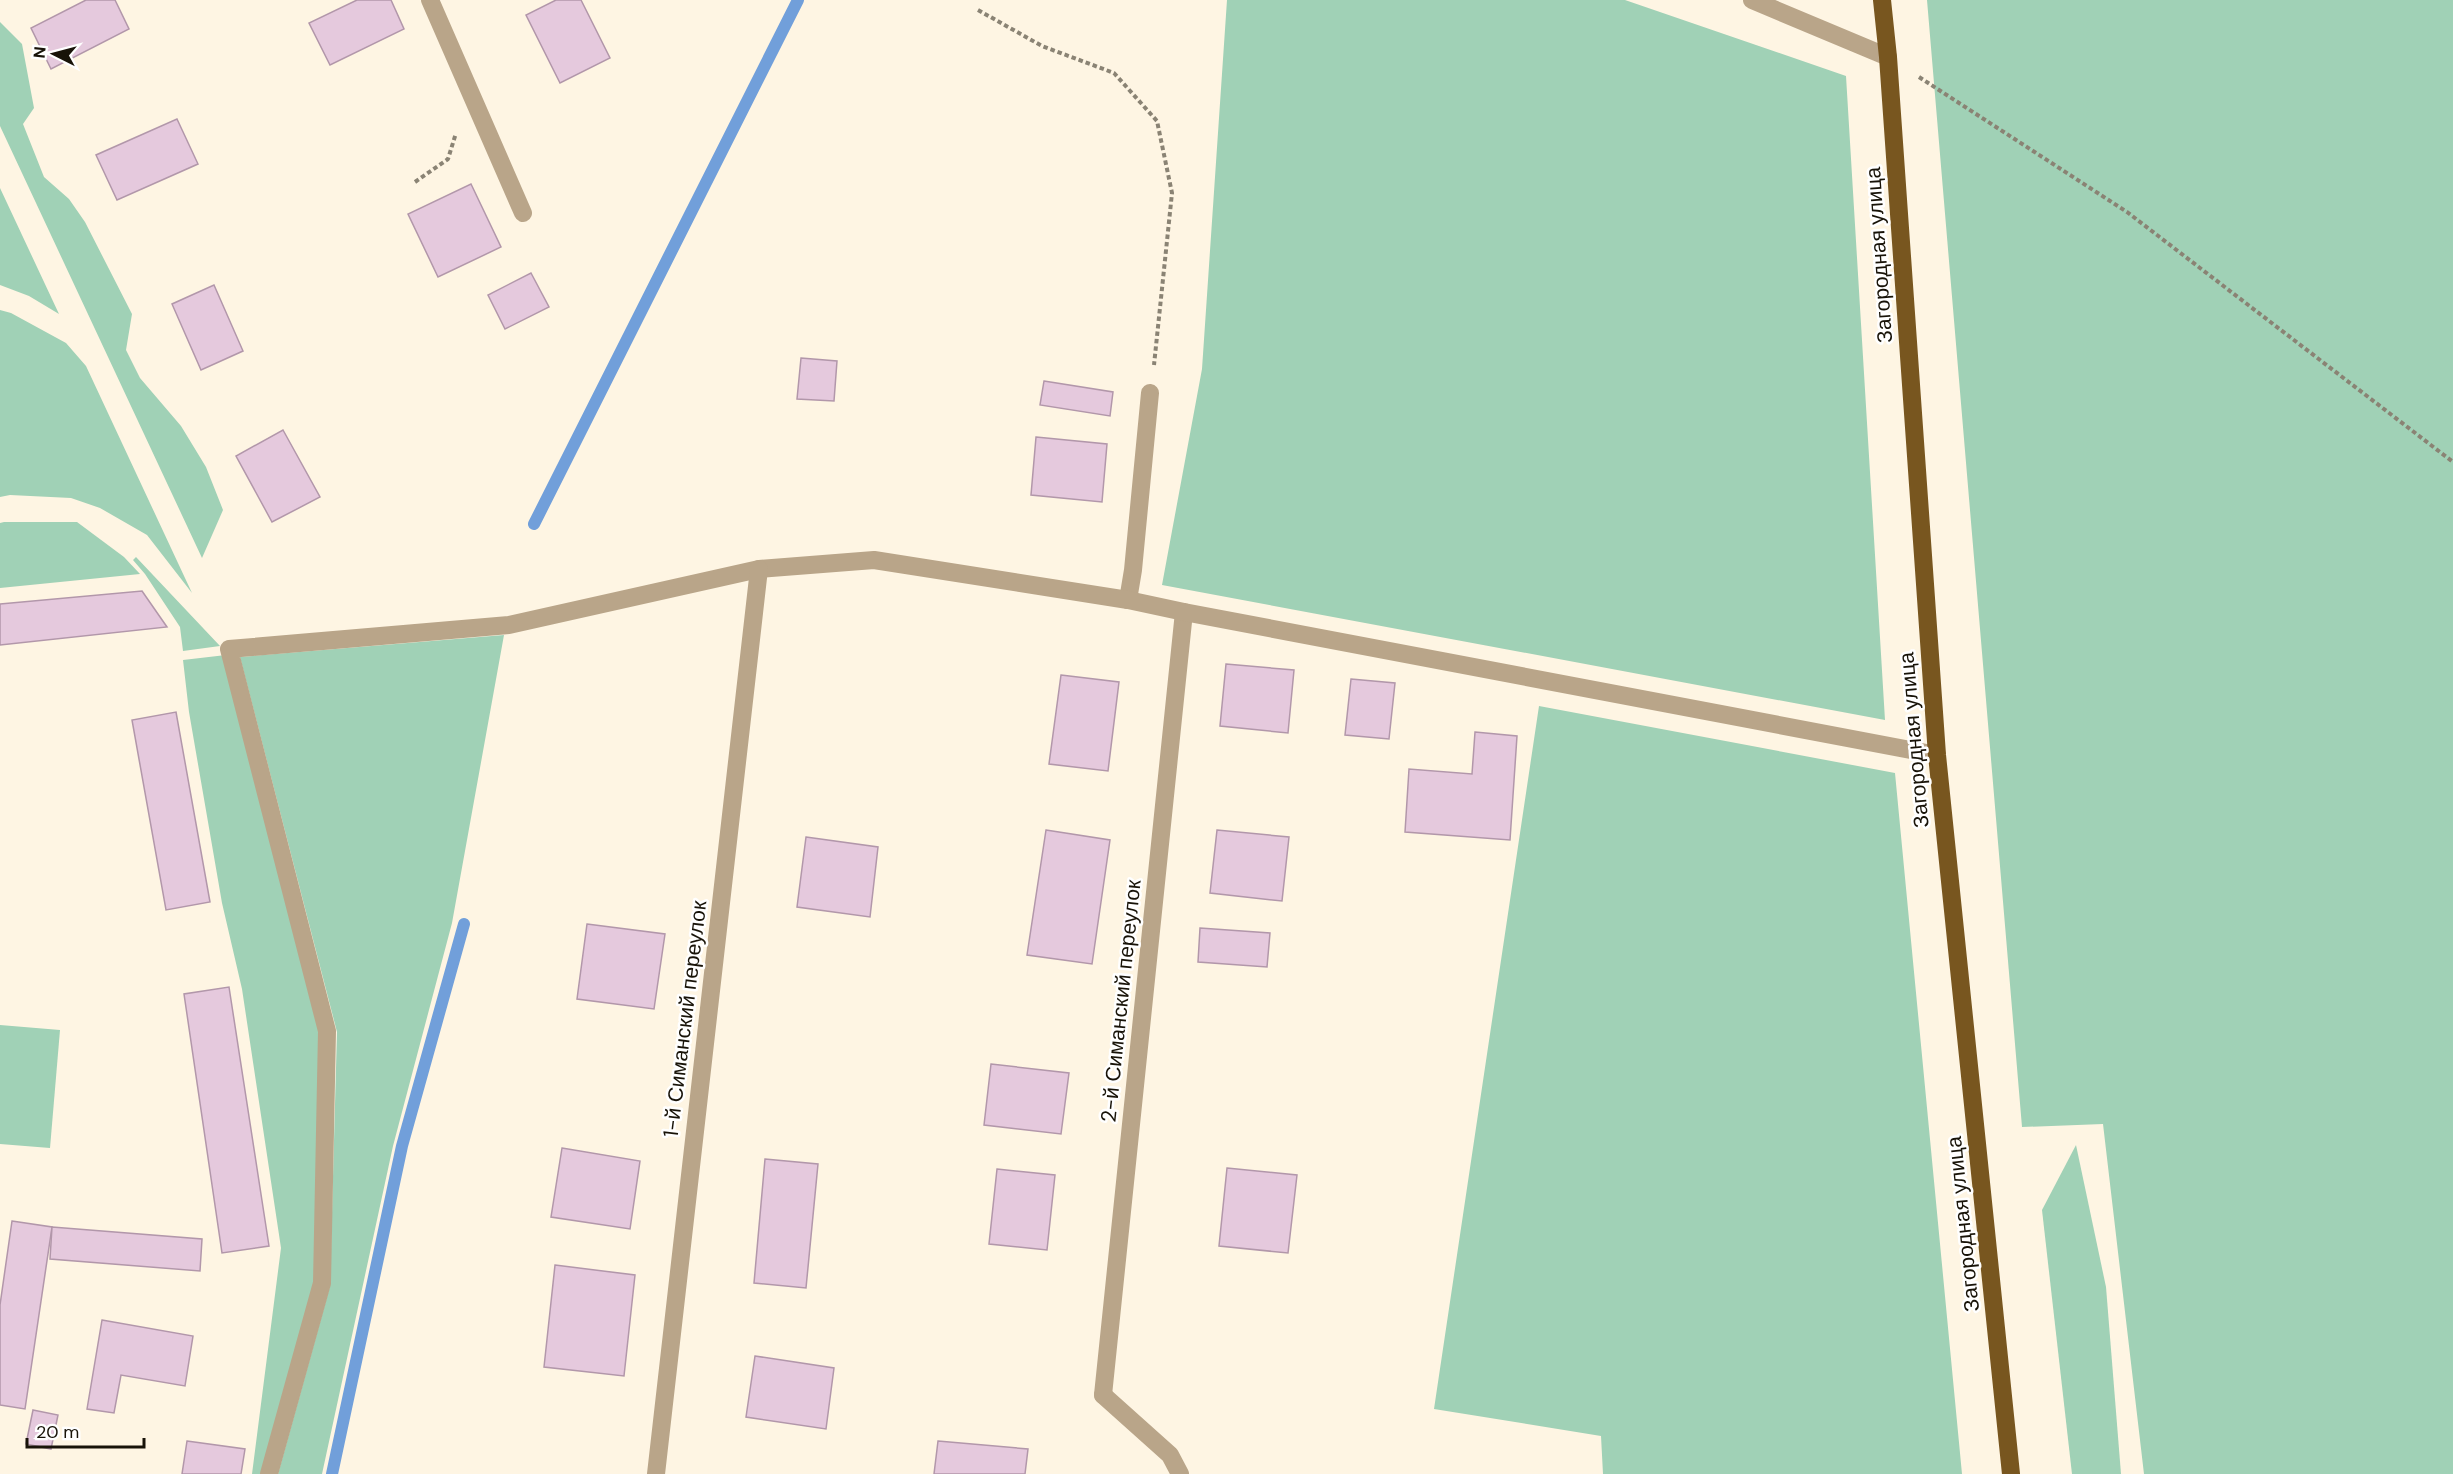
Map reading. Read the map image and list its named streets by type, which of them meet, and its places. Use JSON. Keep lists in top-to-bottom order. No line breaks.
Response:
{"streets":{"highway":["Загородная улица"],"street":["2-й Симанский переулок","1-й Симанский переулок"]},"scale_bar":"20 m","north":"left"}
